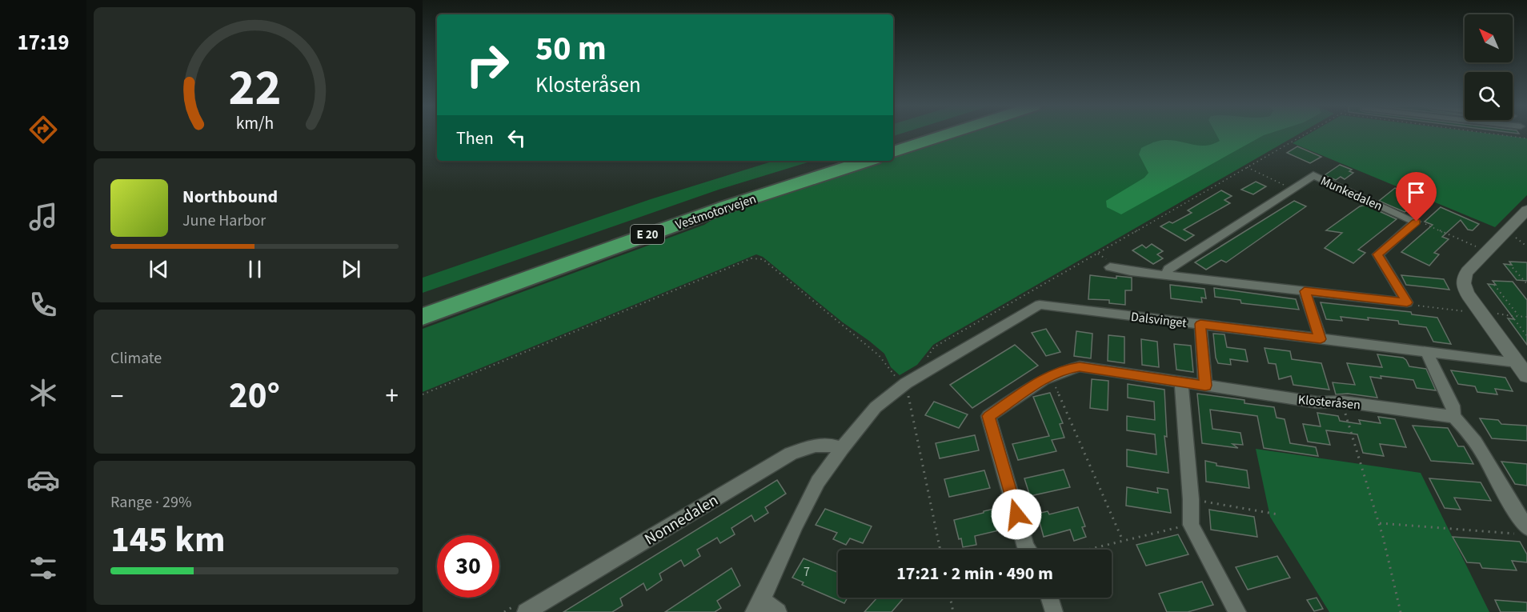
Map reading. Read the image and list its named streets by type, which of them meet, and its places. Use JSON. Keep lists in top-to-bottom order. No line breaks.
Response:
{"streets":{"highway":["Vestmotorvejen","E 20"],"street":["Munkedalen","Dalsvinget","Klosteråsen","Nonnedalen"]},"house_numbers":["7"],"north":"top left","page":{"tabs":"17:19","turn":["50 m","Klosteråsen"],"then":"Then","song":["Northbound","June Harbor"],"tile":["Climate",["Range · 29%","145 km"]],"heat":["−","20°","+"],"limit":"30","trip":"17:21 · 2 min · 490 m","gauge":["22","km/h"]}}
